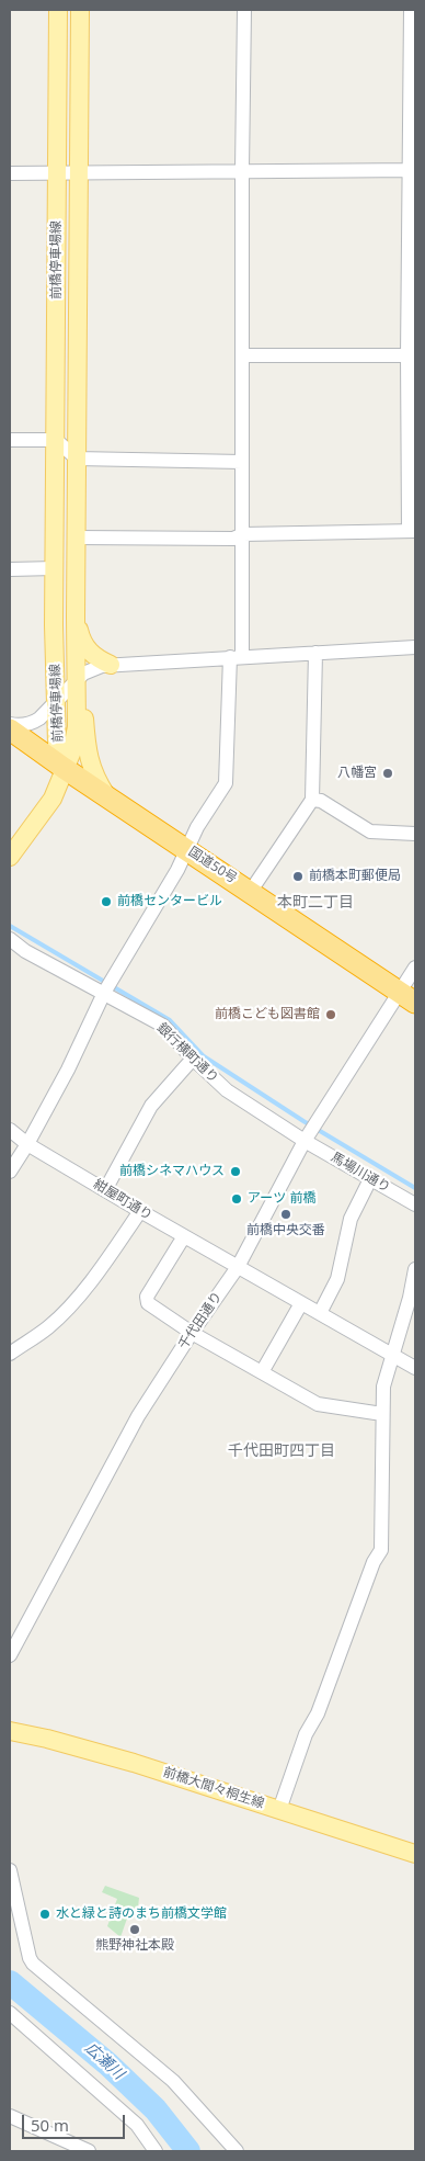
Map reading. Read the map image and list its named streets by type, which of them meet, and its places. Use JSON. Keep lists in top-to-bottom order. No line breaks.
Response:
{"streets":{"highway":["国道50号"],"main road":["前橋停車場線","前橋大間々桐生線"],"street":["銀行横町通り","馬場川通り","紺屋町通り","千代田通り"]},"crossings":[["前橋停車場線","国道50号"],["国道50号","千代田通り"],["銀行横町通り","馬場川通り"],["銀行横町通り","千代田通り"],["馬場川通り","千代田通り"],["紺屋町通り","千代田通り"]],"districts":["本町二丁目","千代田町四丁目"],"water":["広瀬川"],"places":["八幡宮","前橋本町郵便局","前橋センタービル","前橋こども図書館","前橋シネマハウス","アーツ 前橋","前橋中央交番","水と緑と詩のまち前橋文学館","熊野神社本殿"],"scale_bar":"50 m"}
